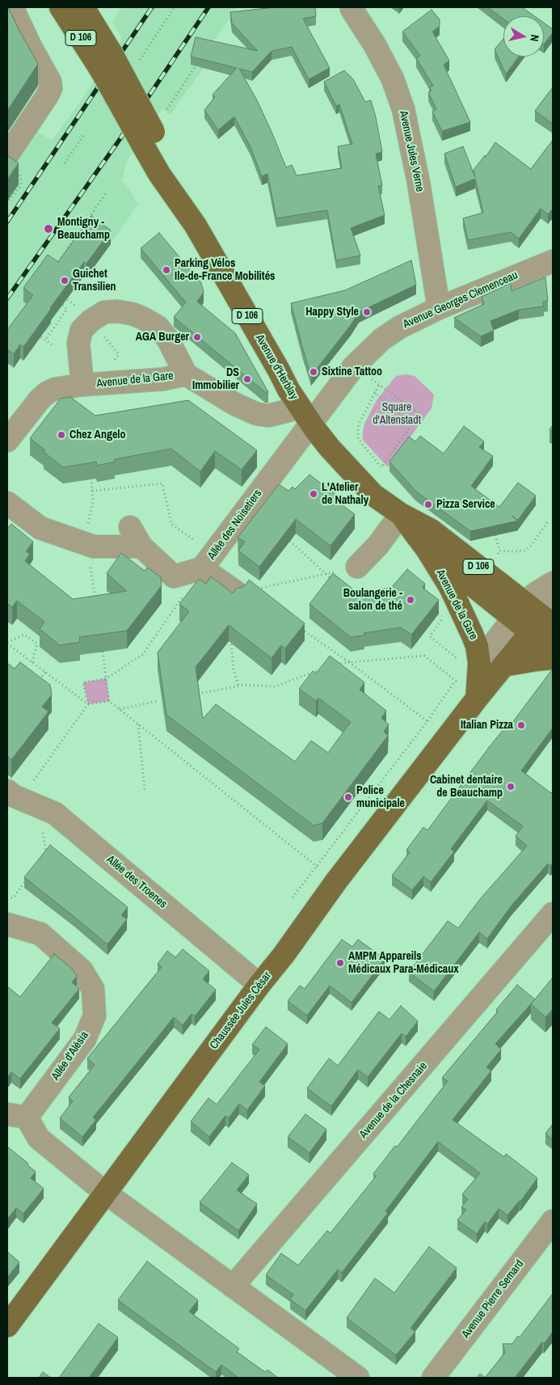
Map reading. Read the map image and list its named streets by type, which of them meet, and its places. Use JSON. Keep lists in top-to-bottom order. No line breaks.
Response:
{"streets":{"main road":["D 106","Avenue d'Herblay","Avenue de la Gare","Chaussée Jules César"],"street":["Avenue Jules Verne","Avenue Georges Clemenceau","Allée des Noisetiers","Allée des Troenes","Allée d'Alésia","Avenue de la Chesnaie","Avenue Pierre Semard"]},"crossings":[["D 106","Avenue d'Herblay"],["D 106","Avenue de la Gare"],["D 106","Chaussée Jules César"],["Avenue Jules Verne","Avenue Georges Clemenceau"],["Avenue Georges Clemenceau","Avenue d'Herblay"],["Avenue Georges Clemenceau","Avenue de la Gare"],["Avenue Georges Clemenceau","Allée des Noisetiers"],["Avenue d'Herblay","Avenue de la Gare"],["Avenue d'Herblay","Allée des Noisetiers"],["Avenue de la Gare","Allée des Noisetiers"],["Avenue de la Gare","Chaussée Jules César"],["Allée des Troenes","Chaussée Jules César"],["Chaussée Jules César","Allée d'Alésia"],["Allée d'Alésia","Avenue de la Chesnaie"]],"parks":["Square d'Altenstadt"],"places":["Montigny - Beauchamp","Parking Vélos Ile-de-France Mobilités","Guichet Transilien","Happy Style","AGA Burger","Sixtine Tattoo","DS Immobilier","Chez Angelo","L'Atelier de Nathaly","Pizza Service","Boulangerie - salon de thé","Italian Pizza","Cabinet dentaire de Beauchamp","Police municipale","AMPM Appareils Médicaux Para-Médicaux"],"north":"right"}
